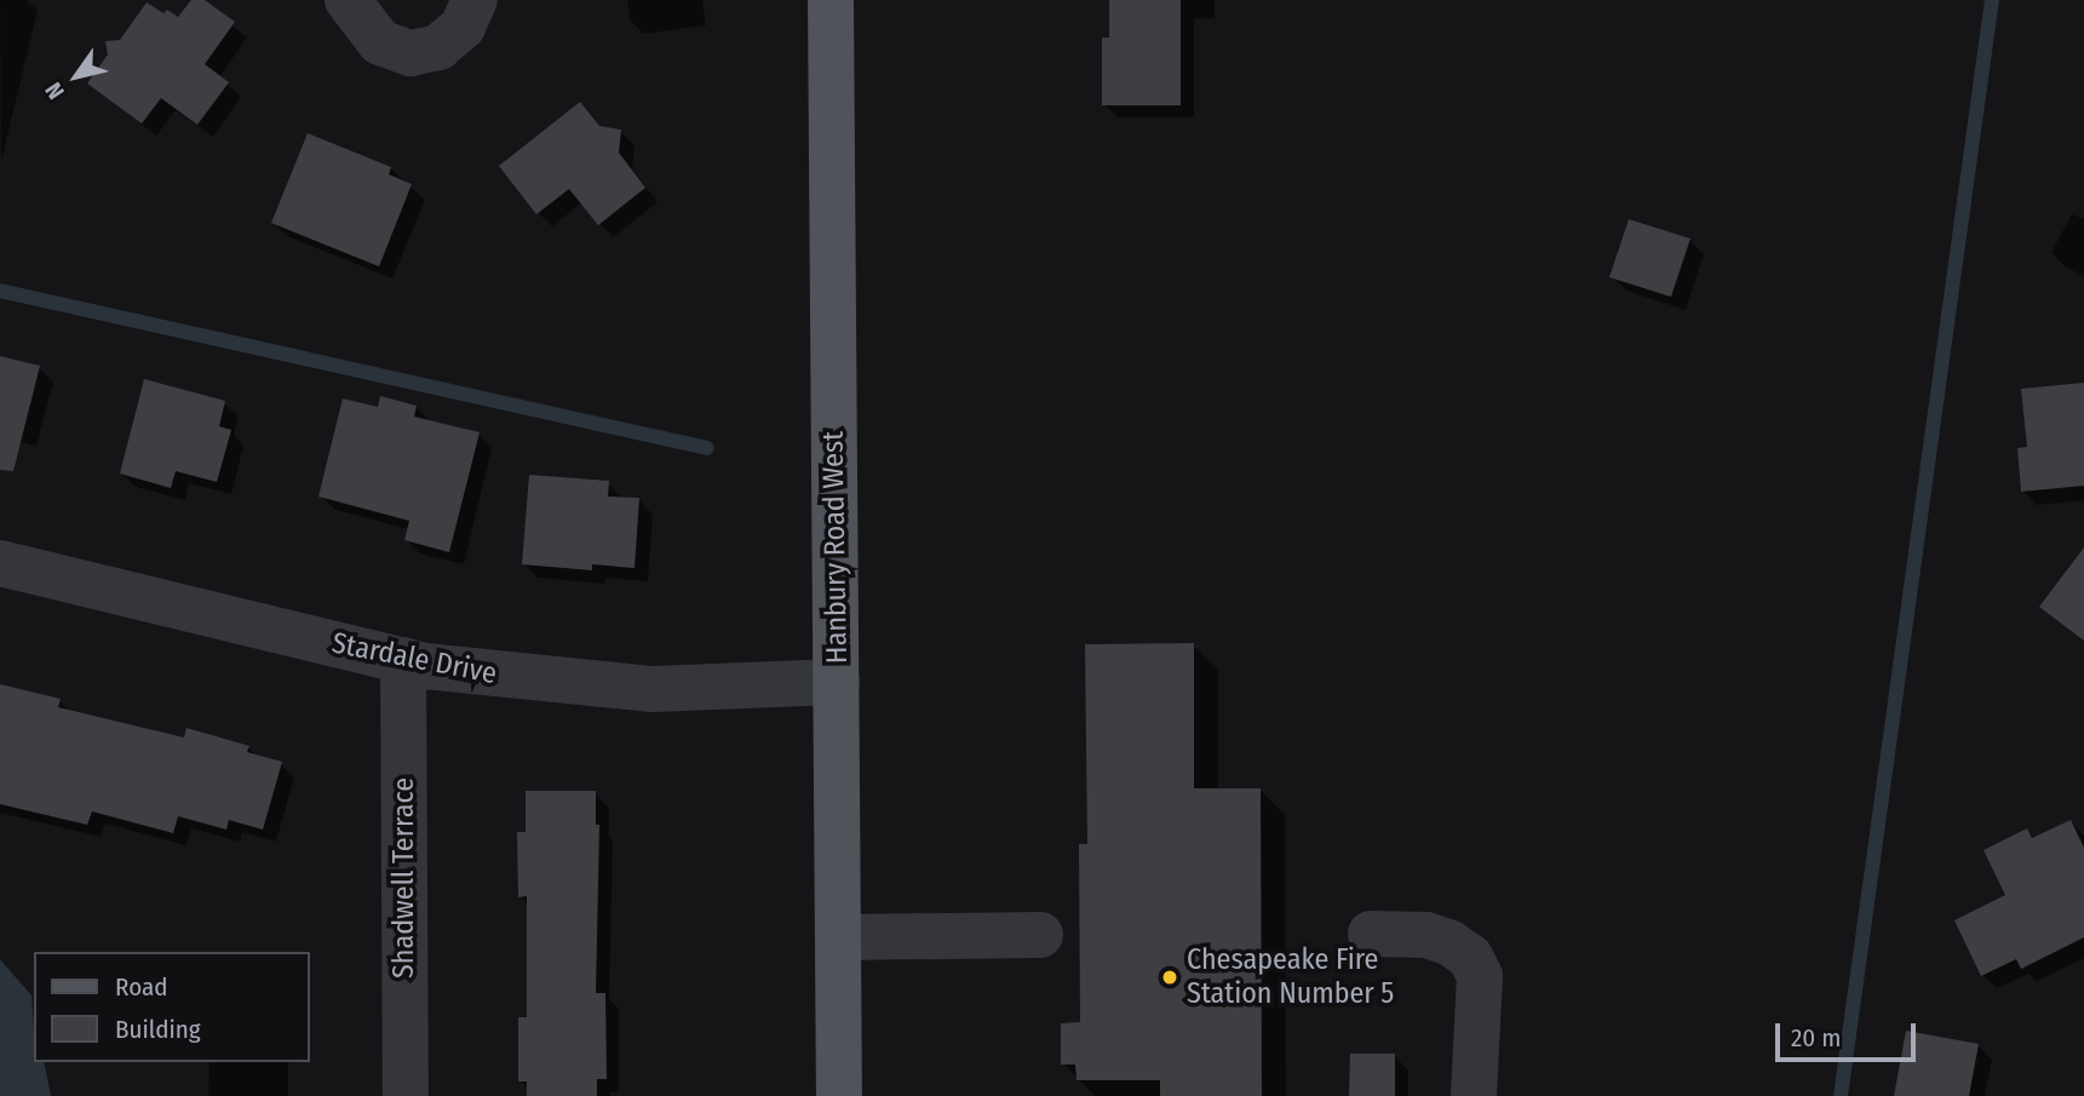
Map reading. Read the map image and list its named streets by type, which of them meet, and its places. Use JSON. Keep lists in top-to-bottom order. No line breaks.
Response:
{"streets":{"main road":["Hanbury Road West"],"street":["Stardale Drive","Shadwell Terrace"]},"crossings":[["Hanbury Road West","Stardale Drive"],["Stardale Drive","Shadwell Terrace"]],"places":["Chesapeake Fire Station Number 5"],"legend":["Road","Building"],"scale_bar":"20 m","north":"bottom left"}
